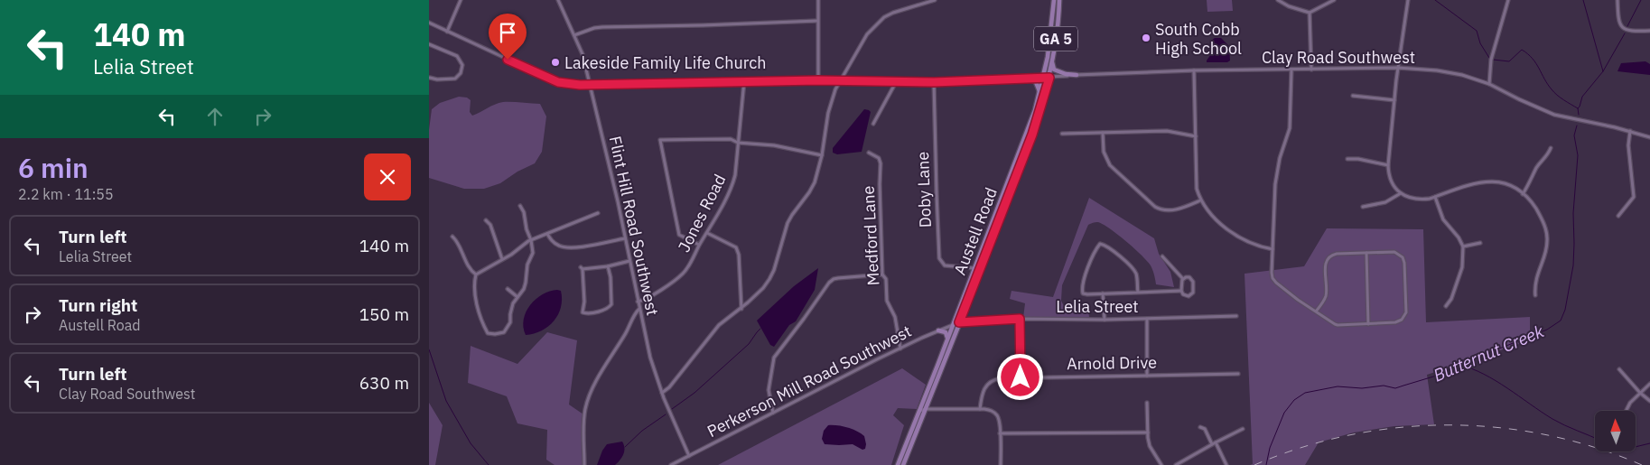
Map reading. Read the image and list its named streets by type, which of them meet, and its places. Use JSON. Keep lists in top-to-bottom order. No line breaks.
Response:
{"streets":{"main road":["GA 5","Austell Road"],"street":["Clay Road Southwest","Doby Lane","Jones Road","Flint Hill Road Southwest","Medford Lane","Lelia Street","Arnold Drive","Perkerson Mill Road Southwest"]},"crossings":[["Clay Road Southwest","Doby Lane"],["Clay Road Southwest","Jones Road"],["Clay Road Southwest","Flint Hill Road Southwest"],["Clay Road Southwest","Austell Road"],["Doby Lane","Austell Road"],["Jones Road","Flint Hill Road Southwest"],["Flint Hill Road Southwest","Perkerson Mill Road Southwest"],["Austell Road","Lelia Street"],["Austell Road","Perkerson Mill Road Southwest"],["Medford Lane","Perkerson Mill Road Southwest"],["Lelia Street","Perkerson Mill Road Southwest"]],"water":["Butternut Creek"],"places":["South Cobb High School","Lakeside Family Life Church"],"north":"top","page":{"turn":["140 m","Lelia Street"],"heading":["6 min","2.2 km · 11:55"],"list":[{"name":"Turn left","note":"Lelia Street","value":"140 m"},{"name":"Turn right","note":"Austell Road","value":"150 m"},{"name":"Turn left","note":"Clay Road Southwest","value":"630 m"}]}}
